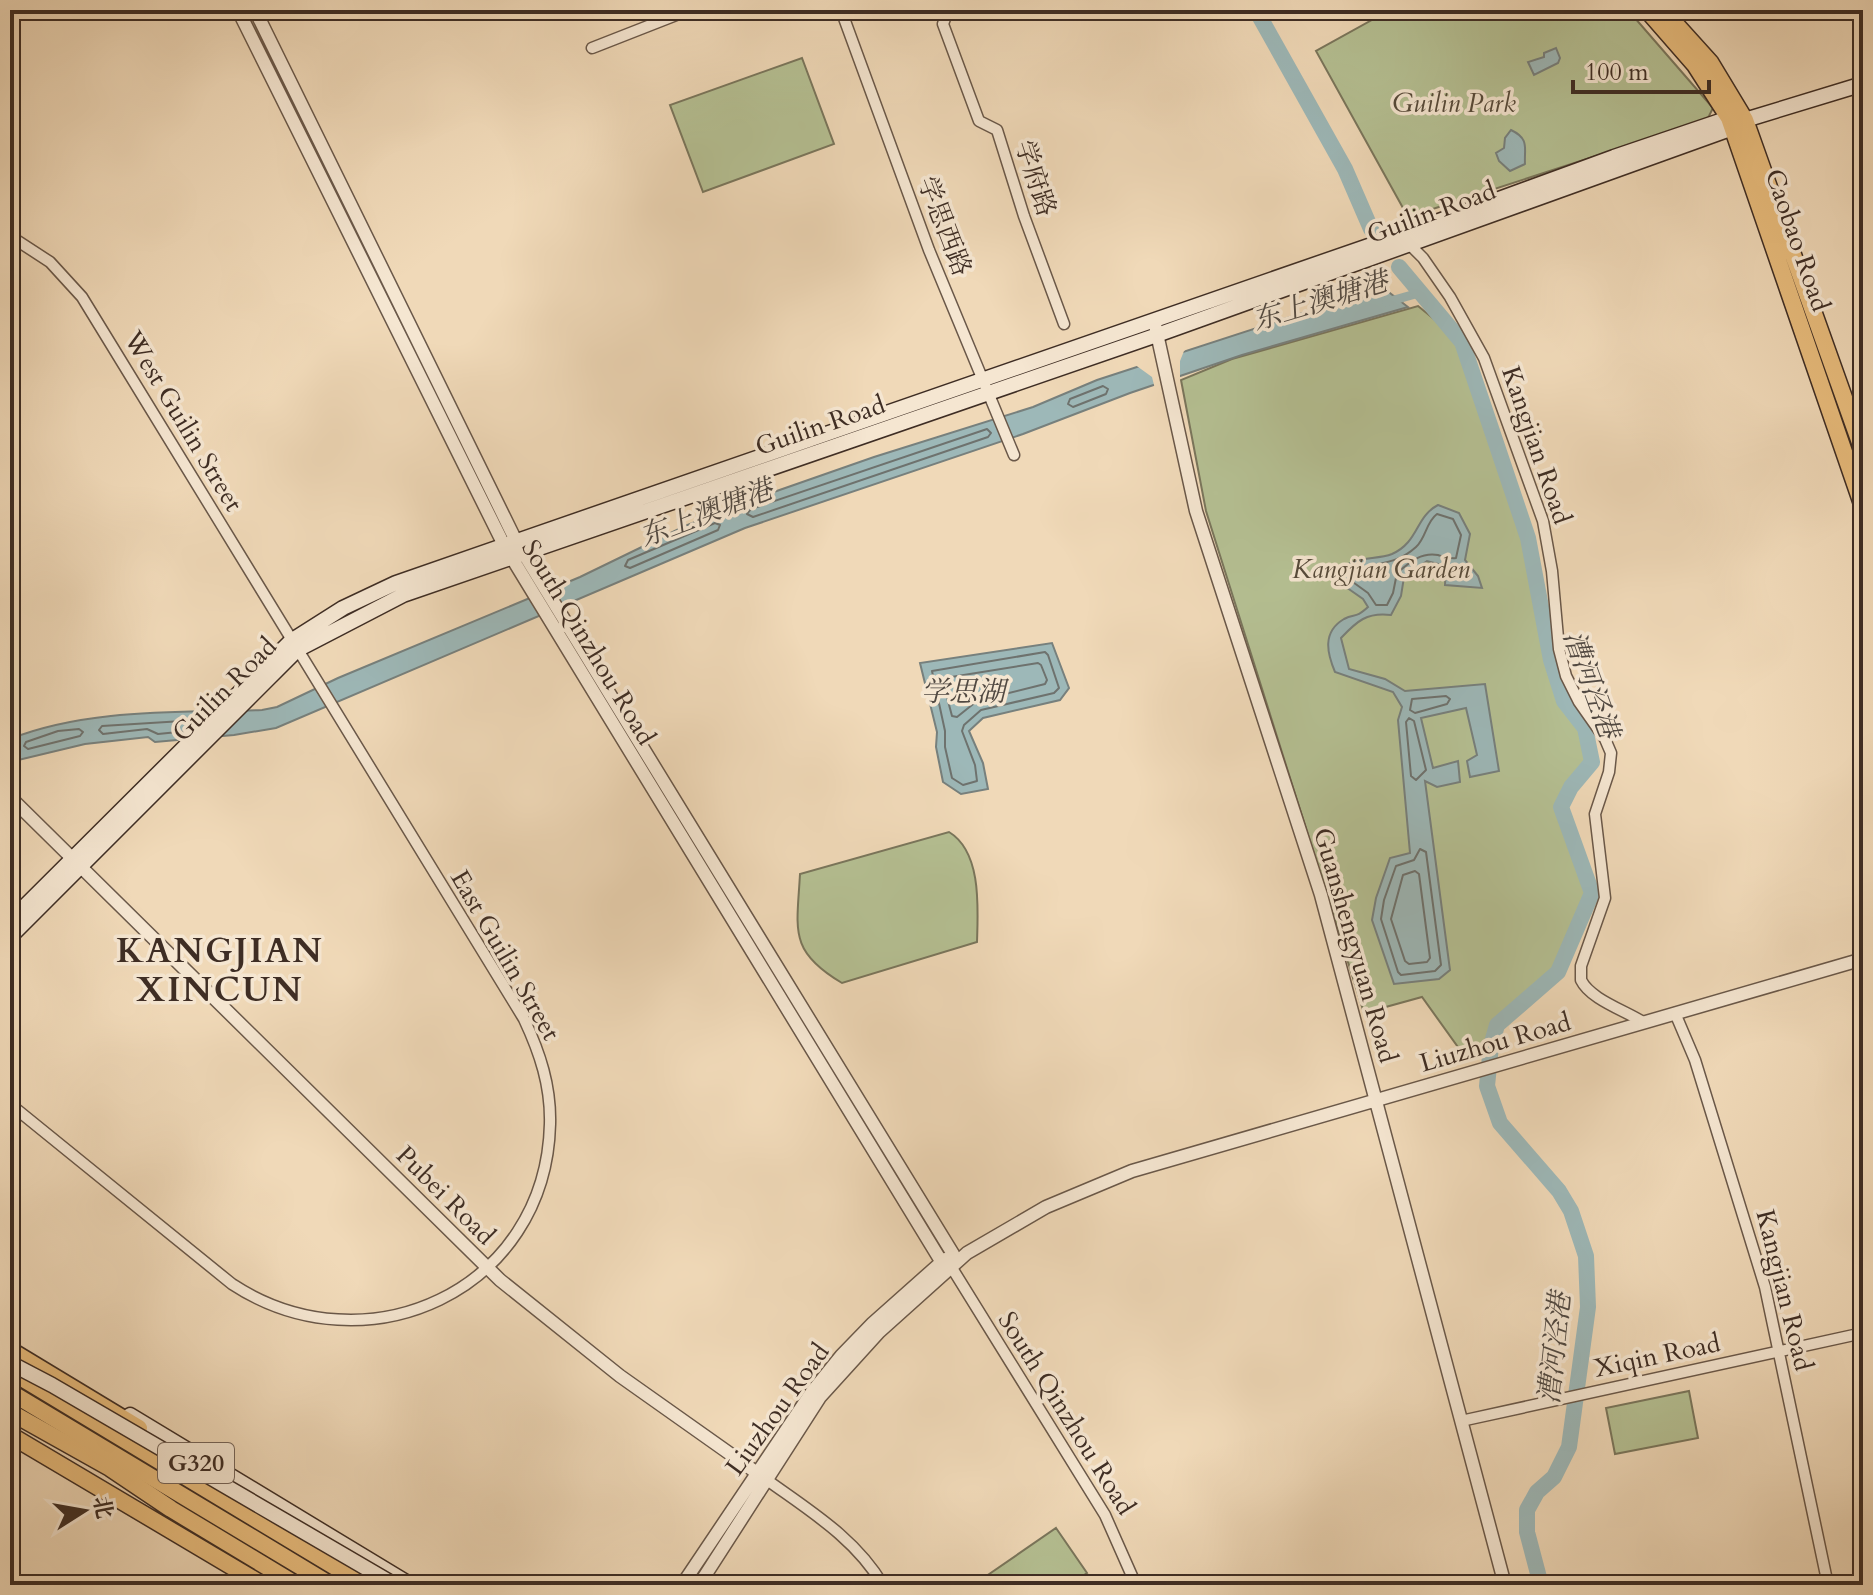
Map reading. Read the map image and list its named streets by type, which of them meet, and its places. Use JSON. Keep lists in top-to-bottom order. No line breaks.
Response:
{"streets":{"main road":["Guilin Road","Caobao Road","G320"],"street":["学府路","学思西路","West Guilin Street","Kangjian Road","South Qinzhou Road","Guanshengyuan Road","East Guilin Street","Liuzhou Road","Pubei Road","Xiqin Road"]},"crossings":[["Guilin Road","学思西路"],["Guilin Road","Caobao Road"],["Guilin Road","West Guilin Street"],["Guilin Road","Kangjian Road"],["Guilin Road","South Qinzhou Road"],["Guilin Road","Guanshengyuan Road"],["Guilin Road","East Guilin Street"],["Guilin Road","Pubei Road"],["West Guilin Street","East Guilin Street"],["Kangjian Road","Liuzhou Road"],["Kangjian Road","Xiqin Road"],["South Qinzhou Road","Liuzhou Road"],["Guanshengyuan Road","Liuzhou Road"],["Guanshengyuan Road","Xiqin Road"],["East Guilin Street","Pubei Road"],["Liuzhou Road","Pubei Road"]],"districts":["KANGJIAN XINCUN"],"water":["东上澳塘港","漕河泾港","学思湖"],"parks":["Guilin Park","Kangjian Garden"],"scale_bar":"100 m","north":"right"}
